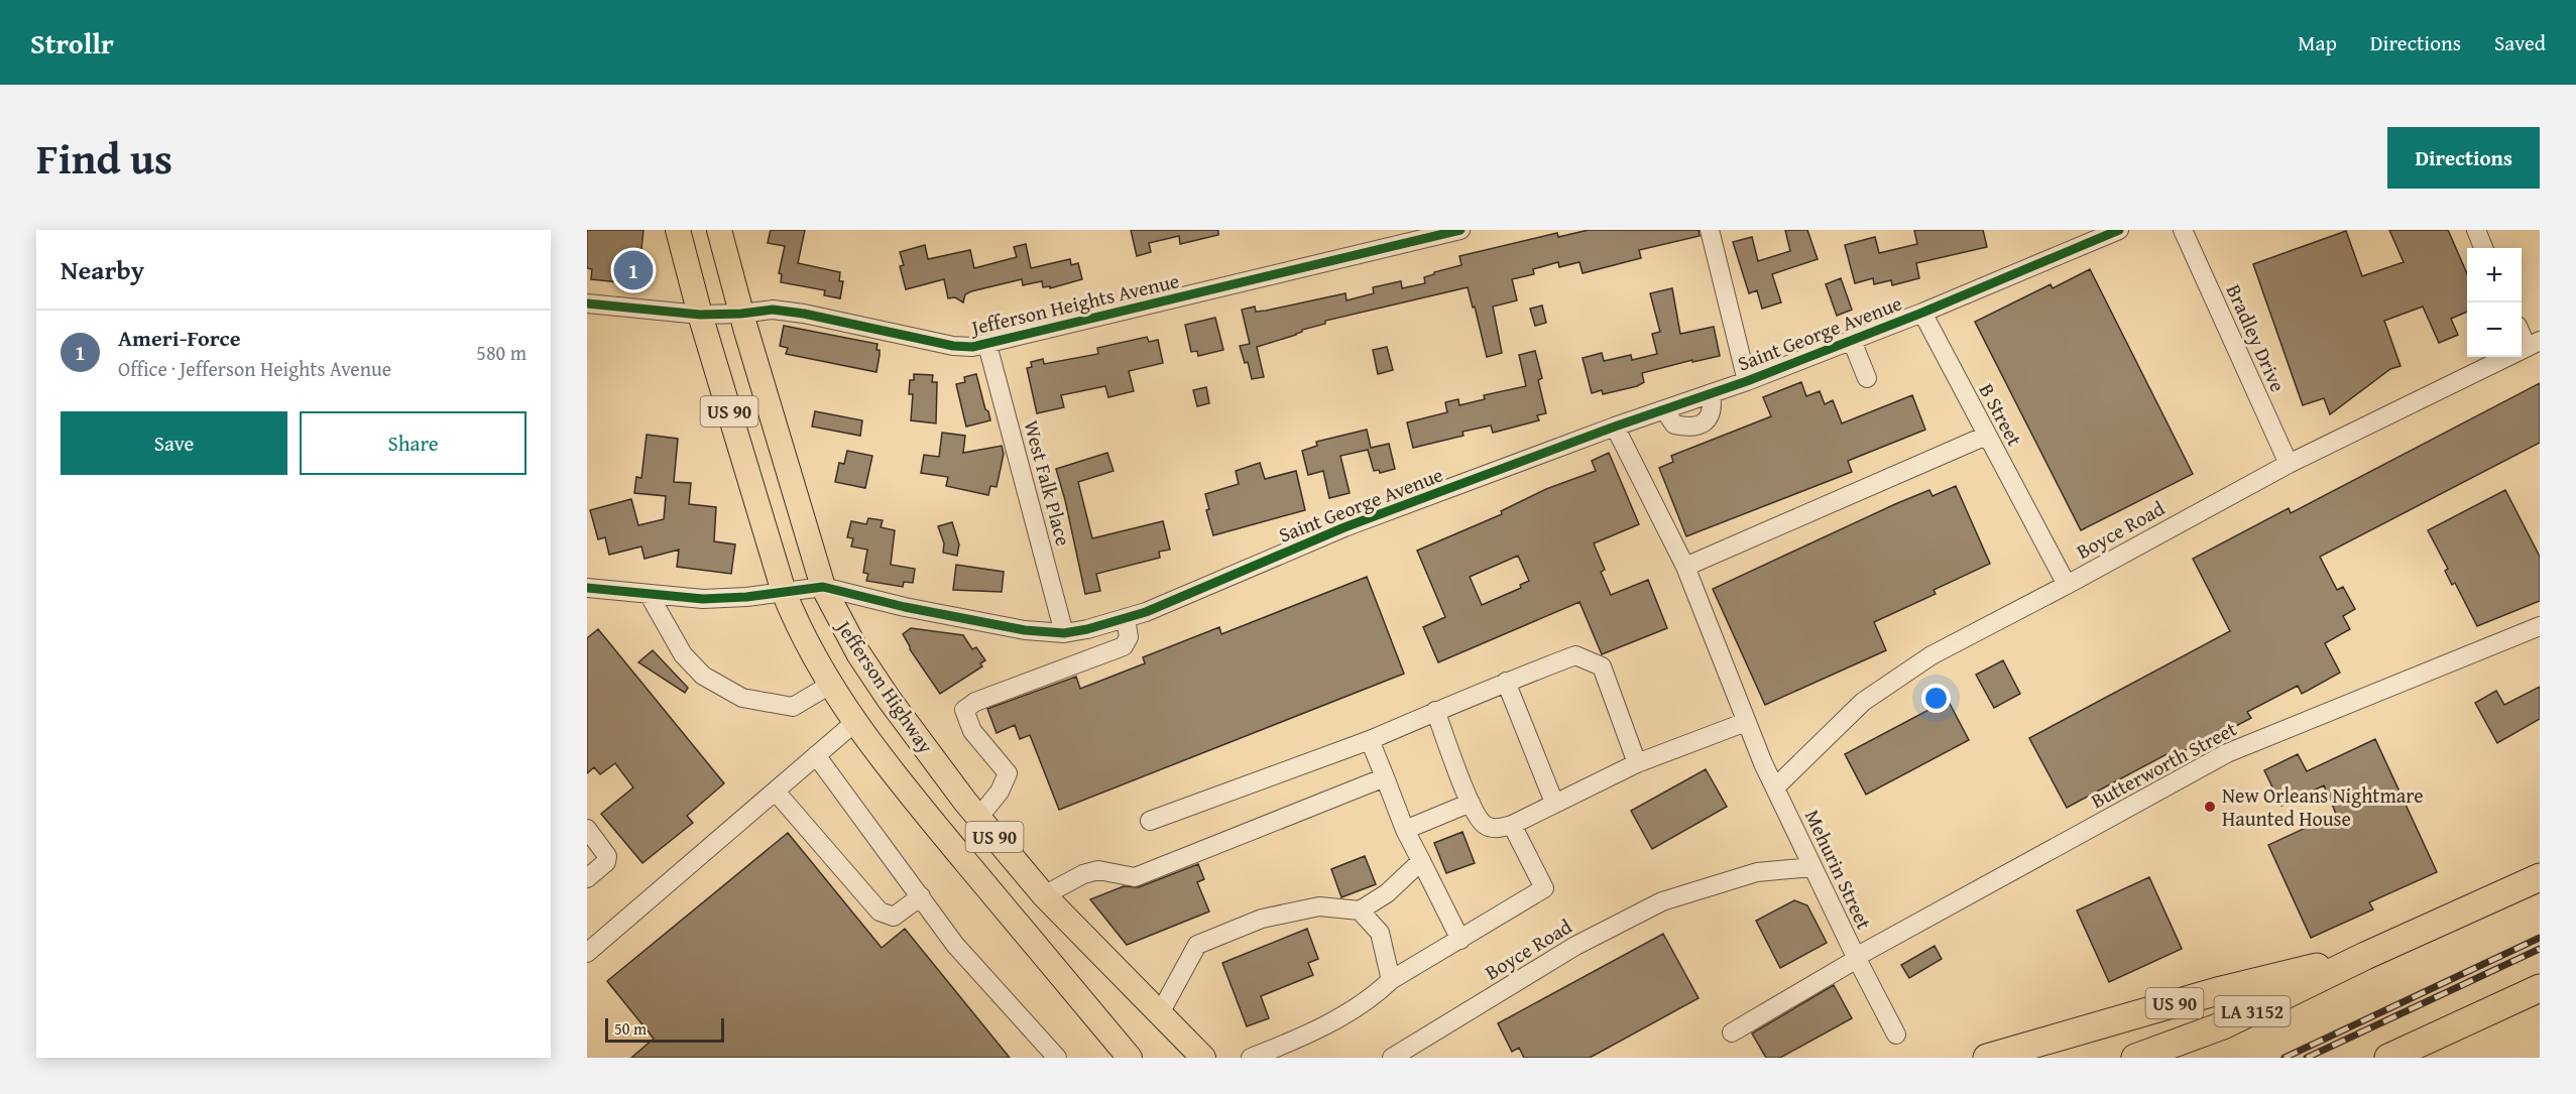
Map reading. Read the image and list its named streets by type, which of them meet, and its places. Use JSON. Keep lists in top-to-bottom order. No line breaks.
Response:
{"streets":{"highway":["US 90","LA 3152"],"main road":["Jefferson Highway"],"street":["Jefferson Heights Avenue","Saint George Avenue","Bradley Drive","B Street","West Falk Place","Boyce Road","Butterworth Street","Mehurin Street"]},"crossings":[["Jefferson Heights Avenue","West Falk Place"],["Jefferson Heights Avenue","Jefferson Highway"],["Saint George Avenue","B Street"],["Saint George Avenue","West Falk Place"],["Saint George Avenue","Jefferson Highway"],["Saint George Avenue","Mehurin Street"],["Bradley Drive","Boyce Road"],["US 90","LA 3152"],["B Street","Boyce Road"],["Boyce Road","Mehurin Street"],["Butterworth Street","Mehurin Street"]],"places":["New Orleans Nightmare Haunted House"],"scale_bar":"50 m","page":{"header":"Strollr","nav":["Map","Directions","Saved"],"title":"Find us","buttons":["Directions",["Save","Share"]],"heading":"Nearby","map_buttons":["+","−"],"pins":"1","list":[{"mark":"1","name":"Ameri-Force","note":"Office · Jefferson Heights Avenue","value":"580 m"}],"scale":"50 m"}}
